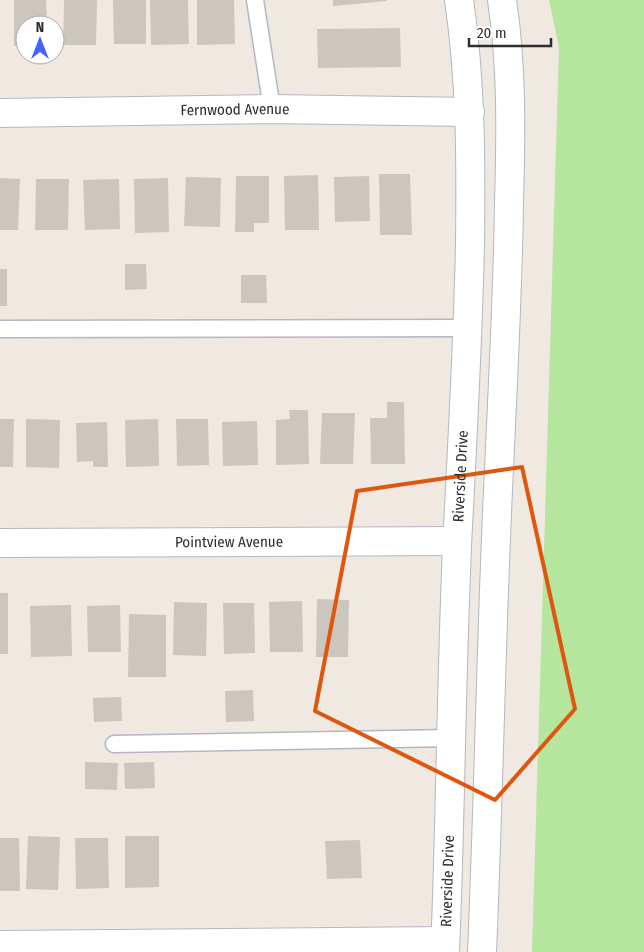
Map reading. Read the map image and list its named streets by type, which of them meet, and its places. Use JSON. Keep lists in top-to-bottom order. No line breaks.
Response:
{"streets":{"main road":["Fernwood Avenue","Riverside Drive","Pointview Avenue"]},"crossings":[["Fernwood Avenue","Riverside Drive"],["Riverside Drive","Pointview Avenue"]],"scale_bar":"20 m","north":"top"}
